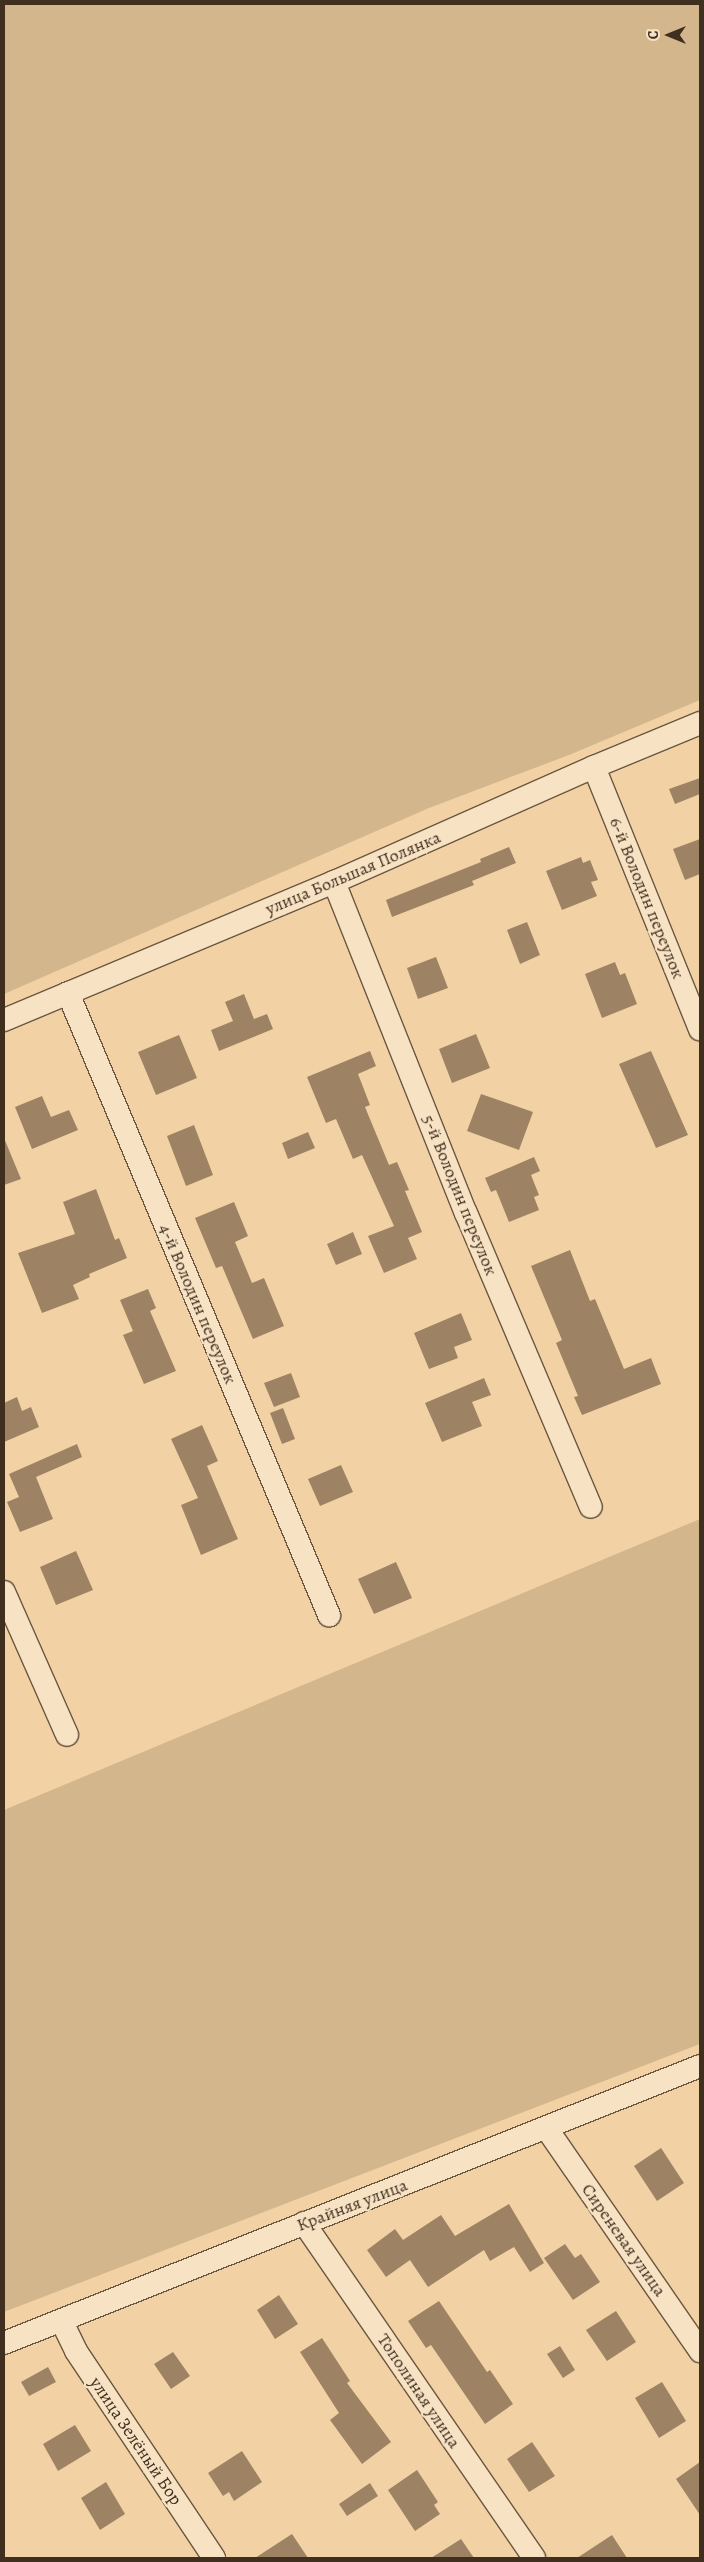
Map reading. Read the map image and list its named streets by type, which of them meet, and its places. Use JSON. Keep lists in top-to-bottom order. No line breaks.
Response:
{"streets":{"street":["улица Большая Полянка","6-й Володин переулок","5-й Володин переулок","4-й Володин переулок","Крайняя улица","Сиреневая улица","Тополиная улица","улица Зелёный Бор"]},"crossings":[["улица Большая Полянка","6-й Володин переулок"],["улица Большая Полянка","5-й Володин переулок"],["улица Большая Полянка","4-й Володин переулок"],["Крайняя улица","Сиреневая улица"],["Крайняя улица","Тополиная улица"],["Крайняя улица","улица Зелёный Бор"]],"north":"left"}
